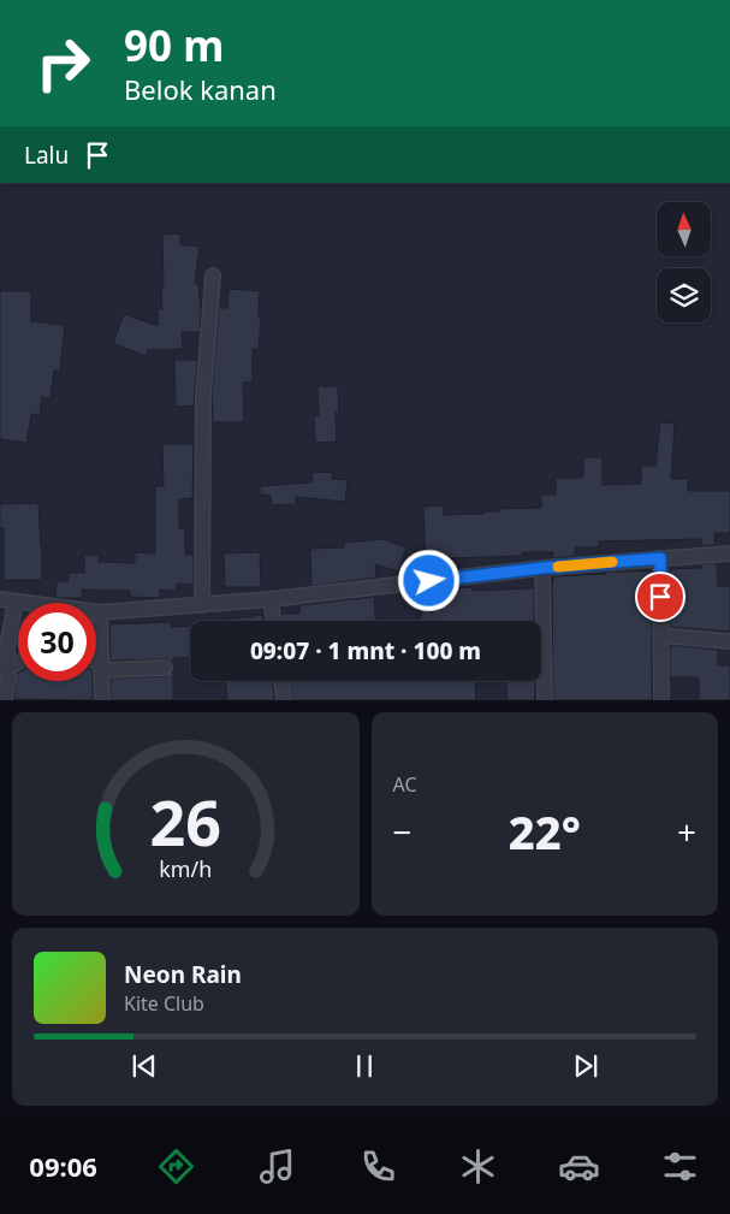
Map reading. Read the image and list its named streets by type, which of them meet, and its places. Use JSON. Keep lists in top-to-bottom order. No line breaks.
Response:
{"north":"top","page":{"turn":["90 m","Belok kanan"],"then":"Lalu","limit":"30","trip":"09:07 · 1 mnt · 100 m","tile":"AC","heat":["−","22°","+"],"song":["Neon Rain","Kite Club"],"tabs":"09:06","gauge":["26","km/h"]}}
